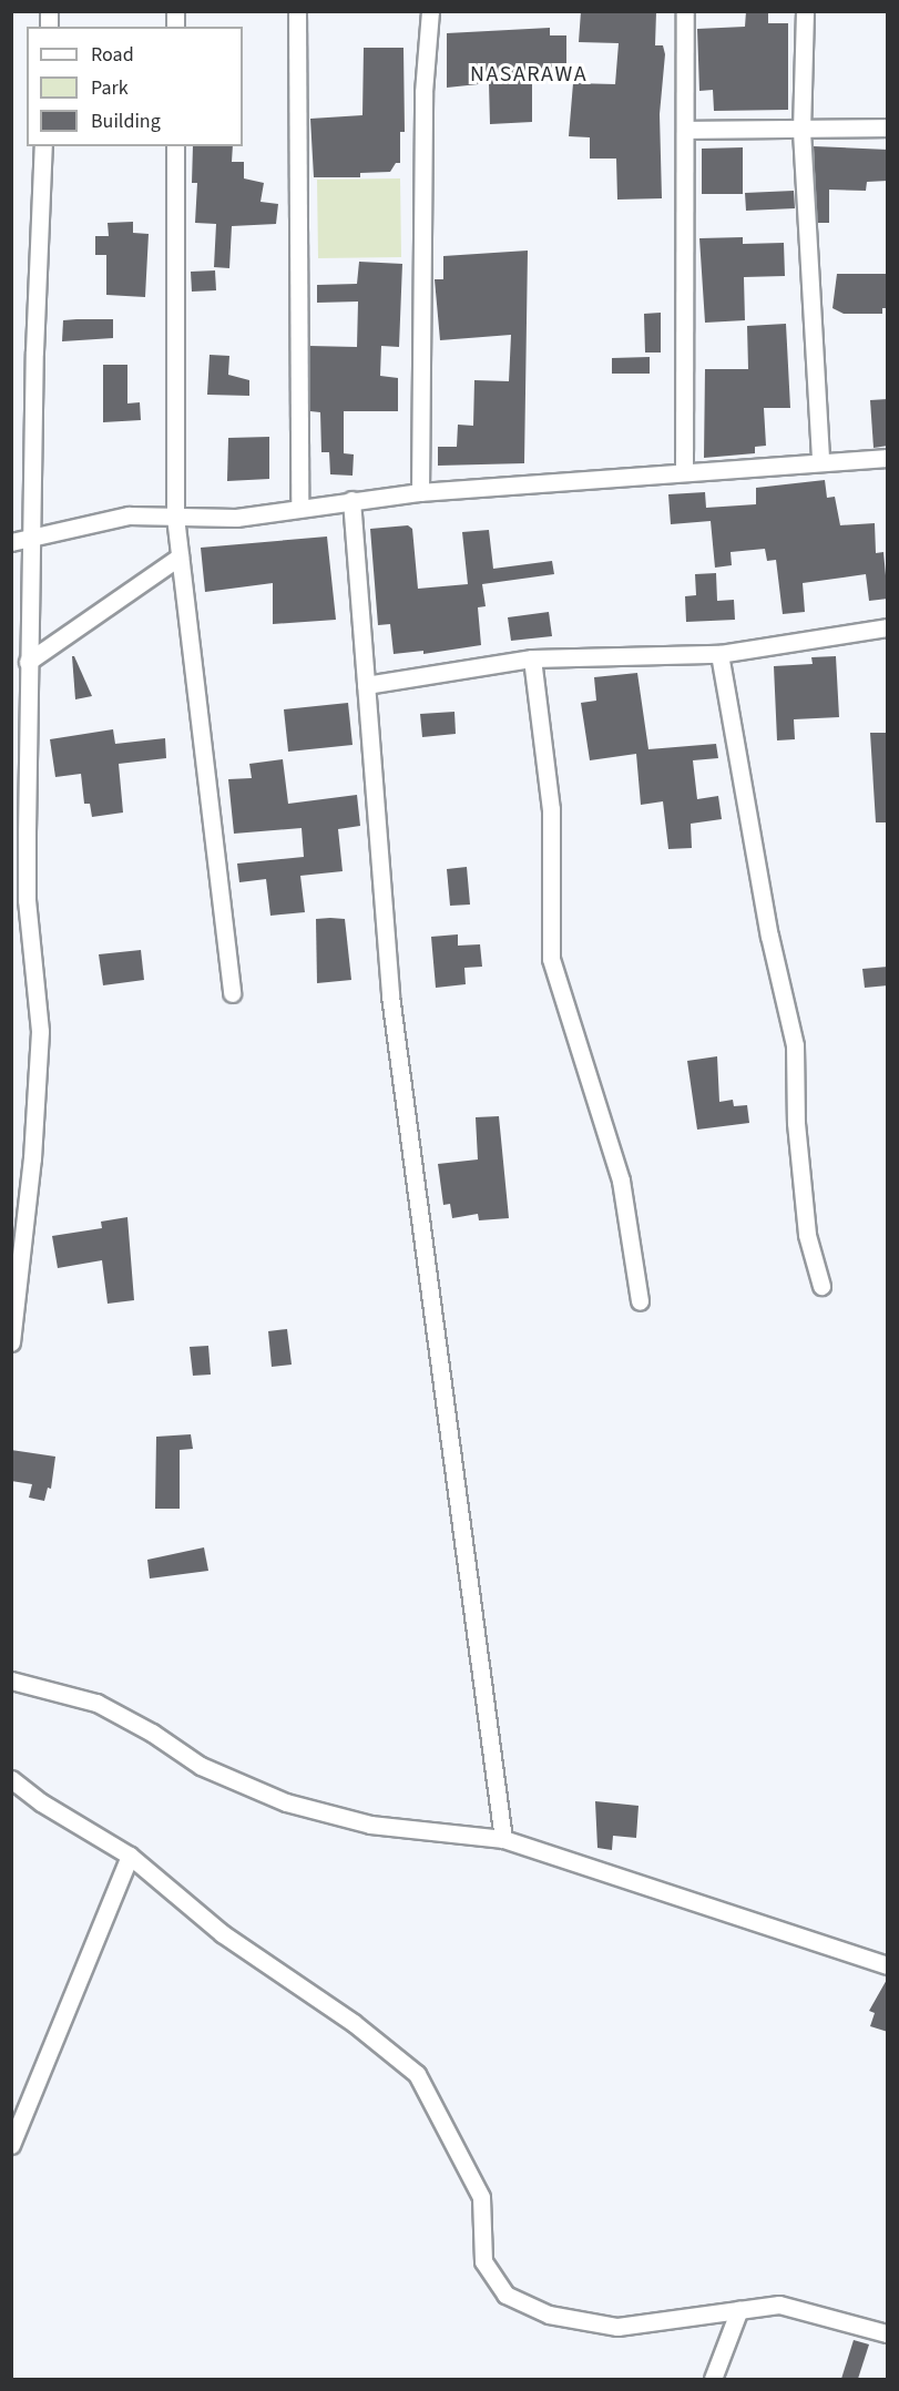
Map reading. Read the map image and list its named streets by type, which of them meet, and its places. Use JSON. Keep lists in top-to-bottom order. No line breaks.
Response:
{"districts":["NASARAWA"],"legend":["Road","Park","Building"]}
